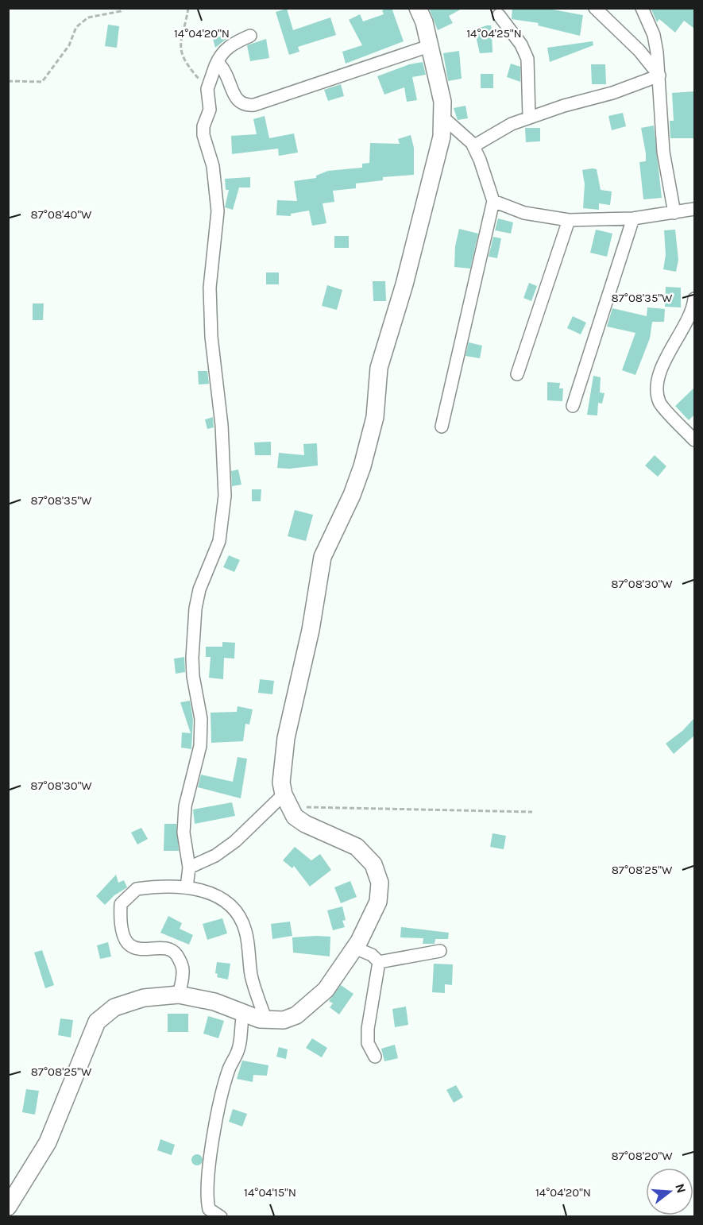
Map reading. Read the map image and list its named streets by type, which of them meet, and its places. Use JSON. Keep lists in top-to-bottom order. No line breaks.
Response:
{"north":"right","coordinates":["14°04'20\"N","14°04'25\"N","87°08'40\"W","87°08'35\"W","87°08'30\"W","87°08'25\"W","87°08'20\"W","14°04'15\"N"]}
